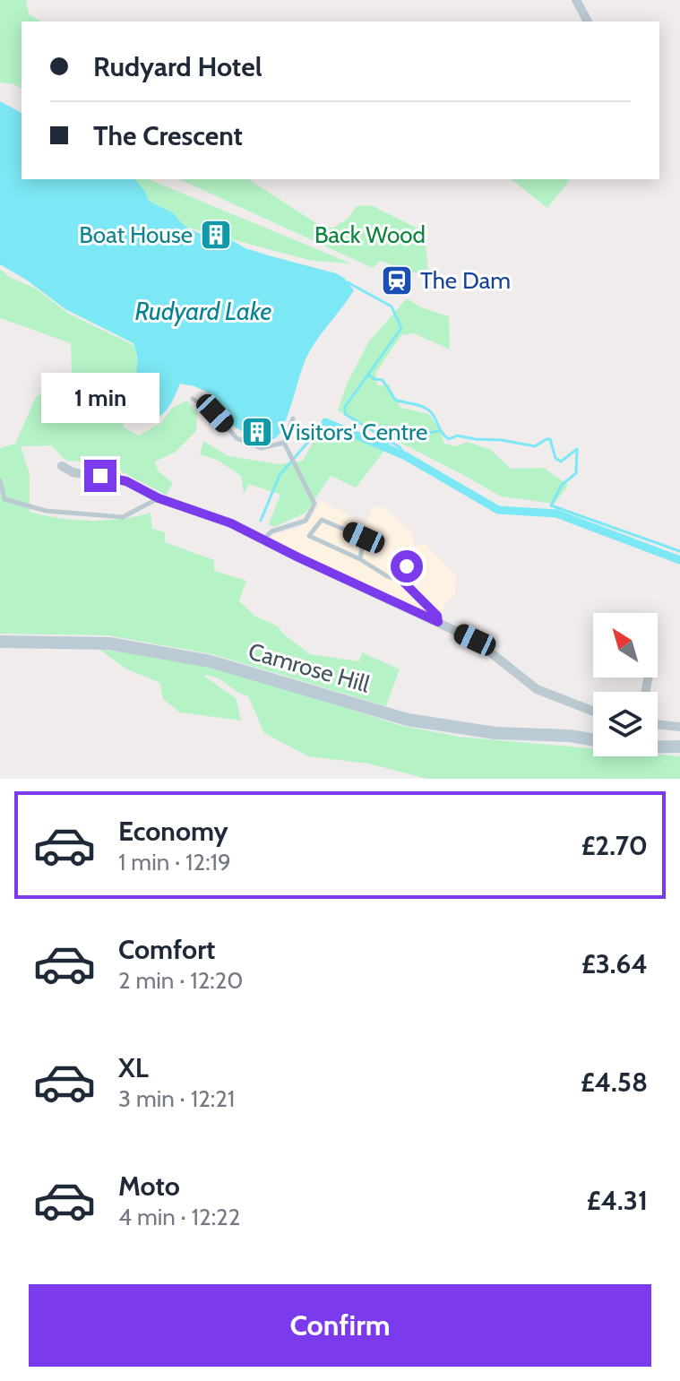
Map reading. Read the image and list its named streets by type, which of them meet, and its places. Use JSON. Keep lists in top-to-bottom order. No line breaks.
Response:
{"streets":{"street":["Camrose Hill"]},"water":["Rudyard Lake"],"parks":["Back Wood"],"places":{"building":["Boat House","Visitors' Centre"],"station":["The Dam"]},"north":"top left","page":{"banner":["Rudyard Hotel","The Crescent"],"bubble":"1 min","list":[{"name":"Economy","note":"1 min · 12:19","value":"£2.70"},{"name":"Comfort","note":"2 min · 12:20","value":"£3.64"},{"name":"XL","note":"3 min · 12:21","value":"£4.58"},{"name":"Moto","note":"4 min · 12:22","value":"£4.31"}],"buttons":"Confirm"}}
